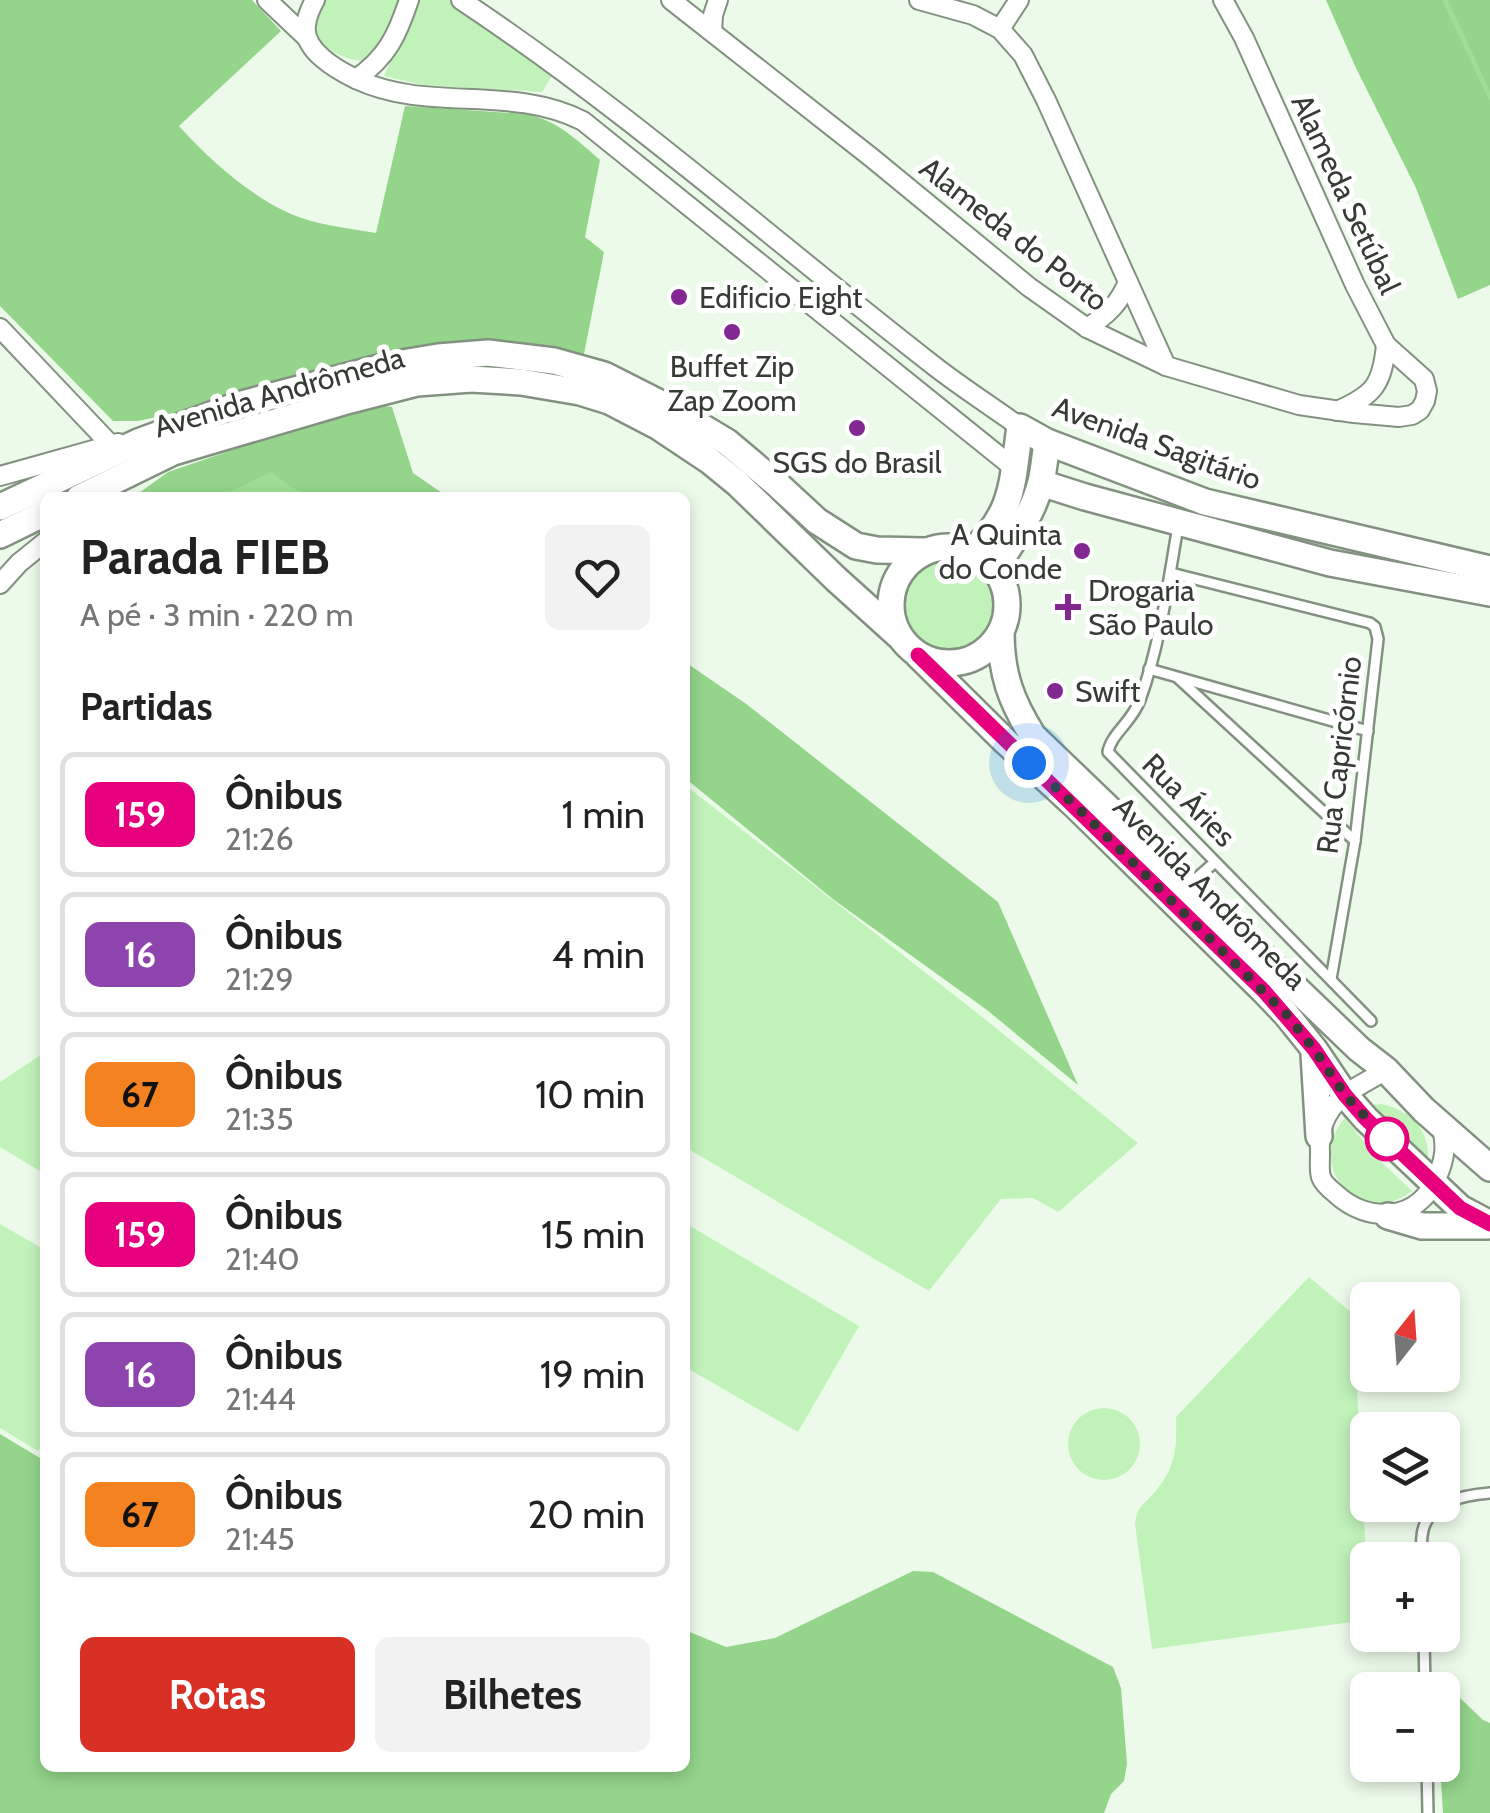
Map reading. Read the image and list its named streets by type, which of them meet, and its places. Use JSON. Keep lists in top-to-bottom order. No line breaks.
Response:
{"streets":{"main road":["Avenida Andrômeda","Avenida Sagitário"],"street":["Alameda Setúbal","Alameda do Porto"],"lane":["Rua Capricórnio","Rua Áries"]},"crossings":[["Alameda Setúbal","Alameda do Porto"],["Avenida Sagitário","Rua Áries"],["Rua Capricórnio","Rua Áries"]],"places":{"other":["Edificio Eight","Buffet Zip Zap Zoom","SGS do Brasil","A Quinta do Conde","Swift"],"health":["Drogaria São Paulo"]},"lines":["bus line 159"],"north":"top","page":{"heading":[["Parada FIEB","A pé · 3 min · 220 m"],"Partidas"],"list":[{"mark":"159","name":"Ônibus","note":"21:26","value":"1 min"},{"mark":"16","name":"Ônibus","note":"21:29","value":"4 min"},{"mark":"67","name":"Ônibus","note":"21:35","value":"10 min"},{"mark":"159","name":"Ônibus","note":"21:40","value":"15 min"},{"mark":"16","name":"Ônibus","note":"21:44","value":"19 min"},{"mark":"67","name":"Ônibus","note":"21:45","value":"20 min"}],"map_buttons":["+","−"],"buttons":["Rotas","Bilhetes"]}}
